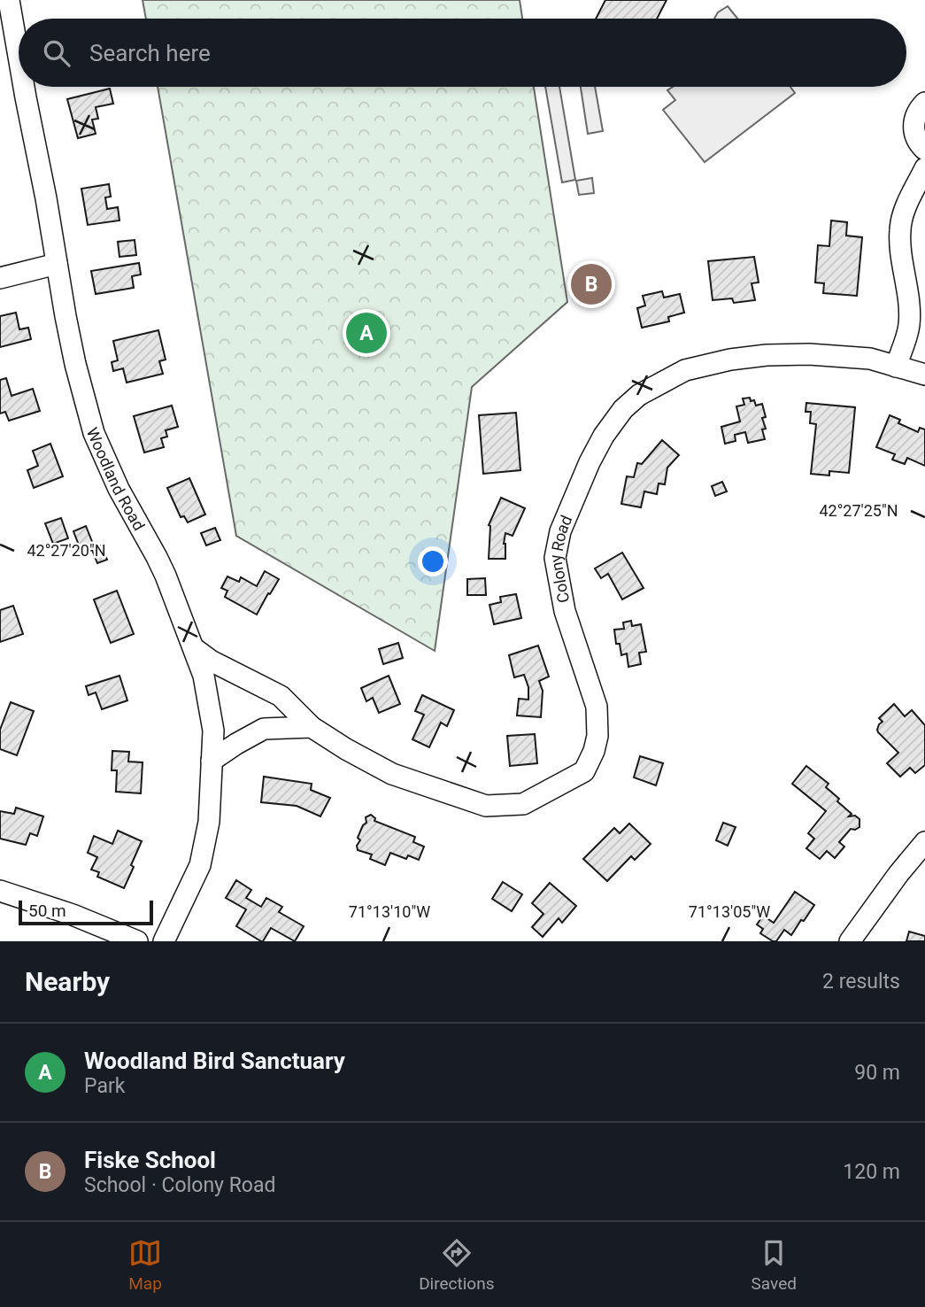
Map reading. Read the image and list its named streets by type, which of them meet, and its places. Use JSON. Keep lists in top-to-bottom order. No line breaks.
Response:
{"streets":{"street":["Woodland Road","Colony Road"]},"crossings":[["Woodland Road","Colony Road"]],"scale_bar":"50 m","page":{"search":"Search here","pins":["B","A"],"scale":"50 m","heading":["Nearby","2 results"],"list":[{"mark":"A","name":"Woodland Bird Sanctuary","note":"Park","value":"90 m"},{"mark":"B","name":"Fiske School","note":"School · Colony Road","value":"120 m"}],"nav":["Map","Directions","Saved"]},"coordinates":["42°27'25\"N","42°27'20\"N","71°13'10\"W","71°13'05\"W"]}
